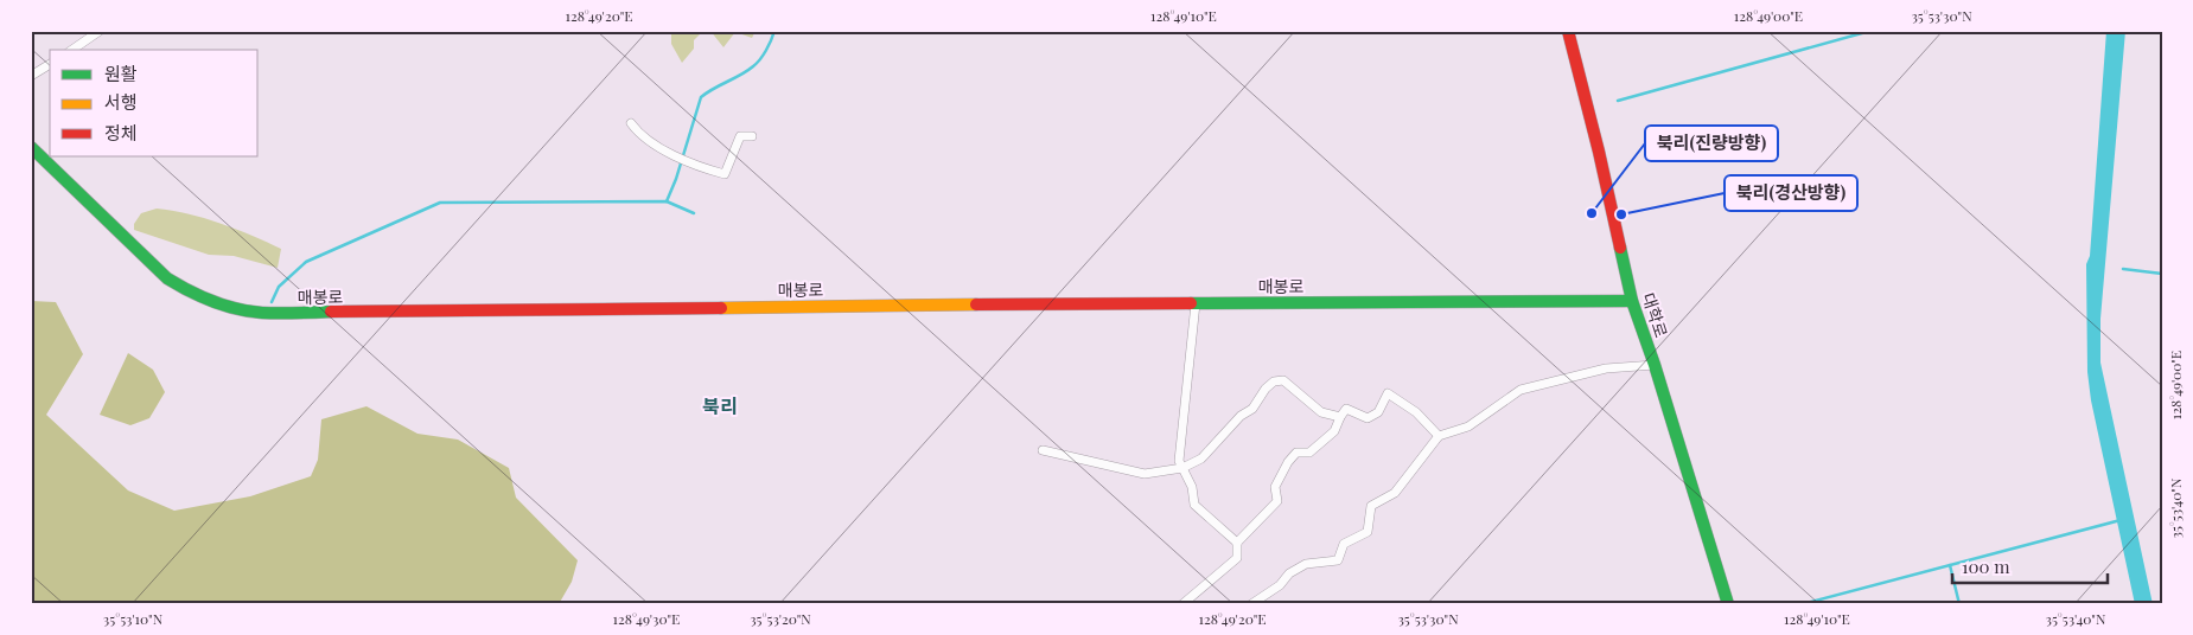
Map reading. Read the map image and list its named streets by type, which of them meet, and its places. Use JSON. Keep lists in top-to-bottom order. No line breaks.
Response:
{"streets":{"street":["매봉로","대학로"]},"crossings":[["매봉로","대학로"]],"districts":["북리"],"places":["북리(진량방향)","북리(경산방향)"],"legend":["원활","서행","정체"],"scale_bar":"100 m","coordinates":["128°49'20\"E","128°49'10\"E","128°49'00\"E","35°53'30\"N","35°53'40\"N","35°53'10\"N","128°49'30\"E","35°53'20\"N"]}
